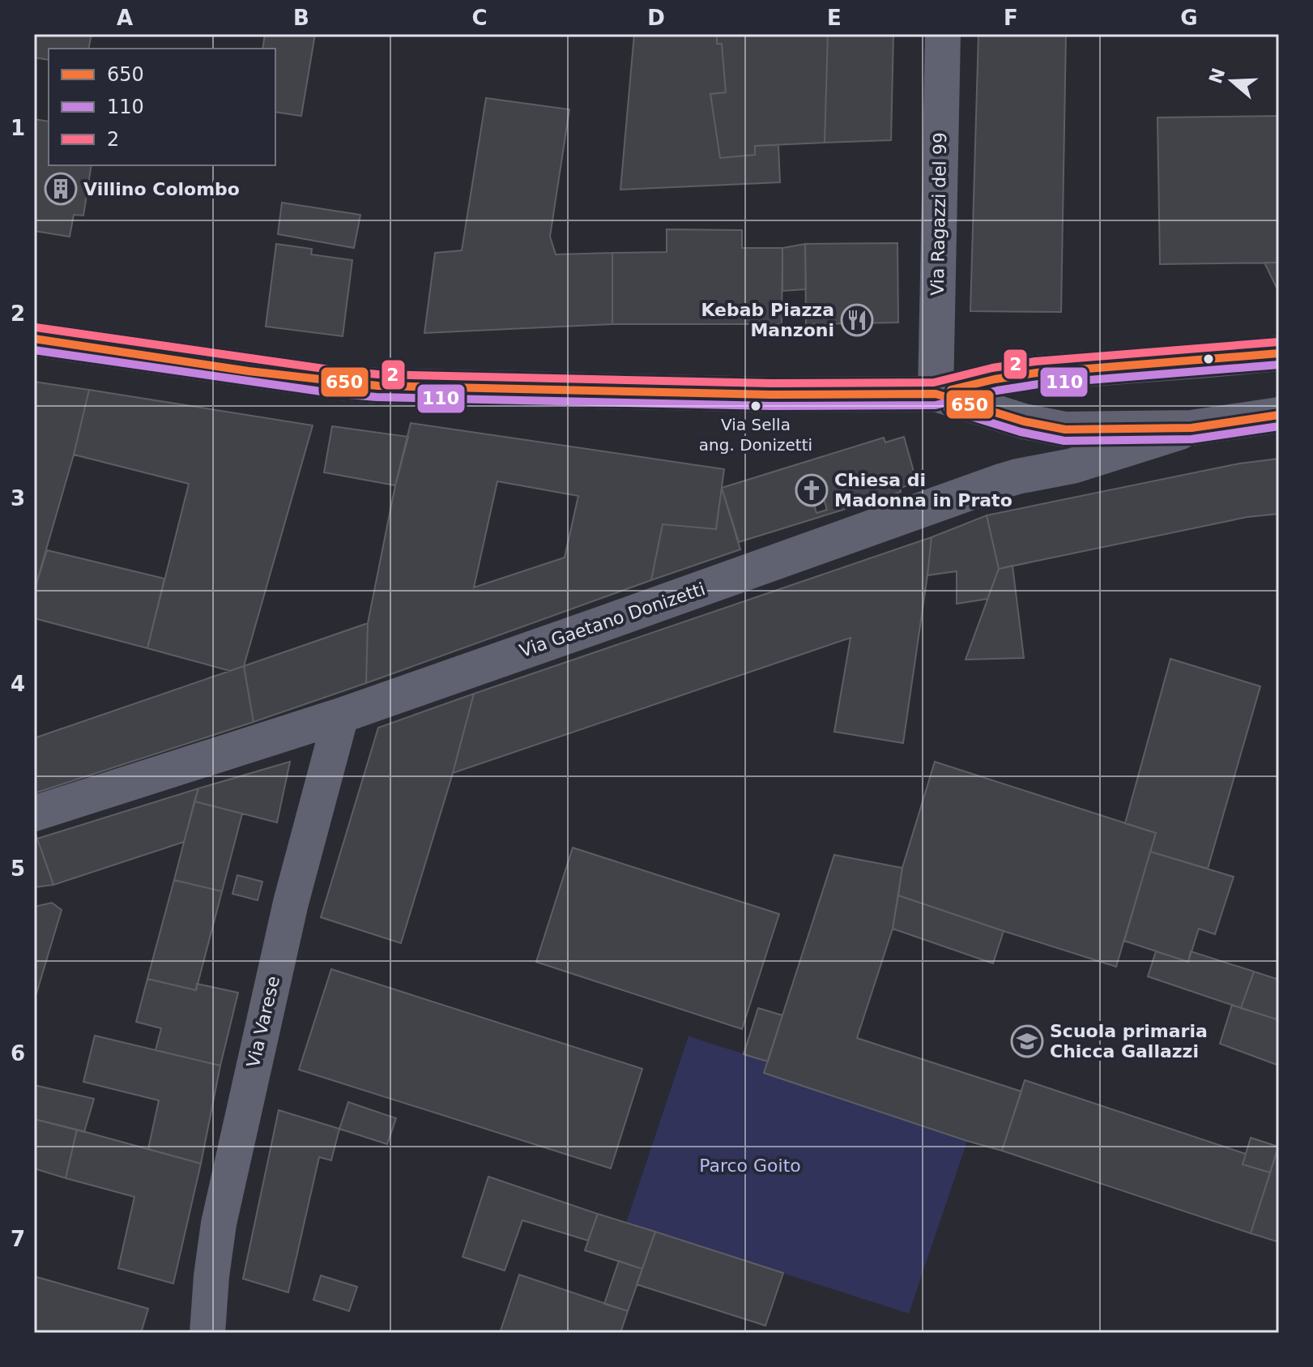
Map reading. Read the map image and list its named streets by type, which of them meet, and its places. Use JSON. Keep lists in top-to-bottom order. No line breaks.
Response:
{"streets":{"street":["Via Ragazzi del 99","Via Gaetano Donizetti","Via Varese"]},"crossings":[["Via Gaetano Donizetti","Via Varese"]],"parks":["Parco Goito"],"places":{"building":["Villino Colombo"],"restaurant":["Kebab Piazza Manzoni"],"other":["Via Sella ang. Donizetti"],"church":["Chiesa di Madonna in Prato"],"school or university":["Scuola primaria Chicca Gallazzi"]},"lines":["transit line 2","transit line 650","transit line 110"],"legend":["650","110","2"],"north":"left","grid":{"columns":["A","B","C","D","E","F","G"],"rows":["1","2","3","4","5","6","7"]}}
